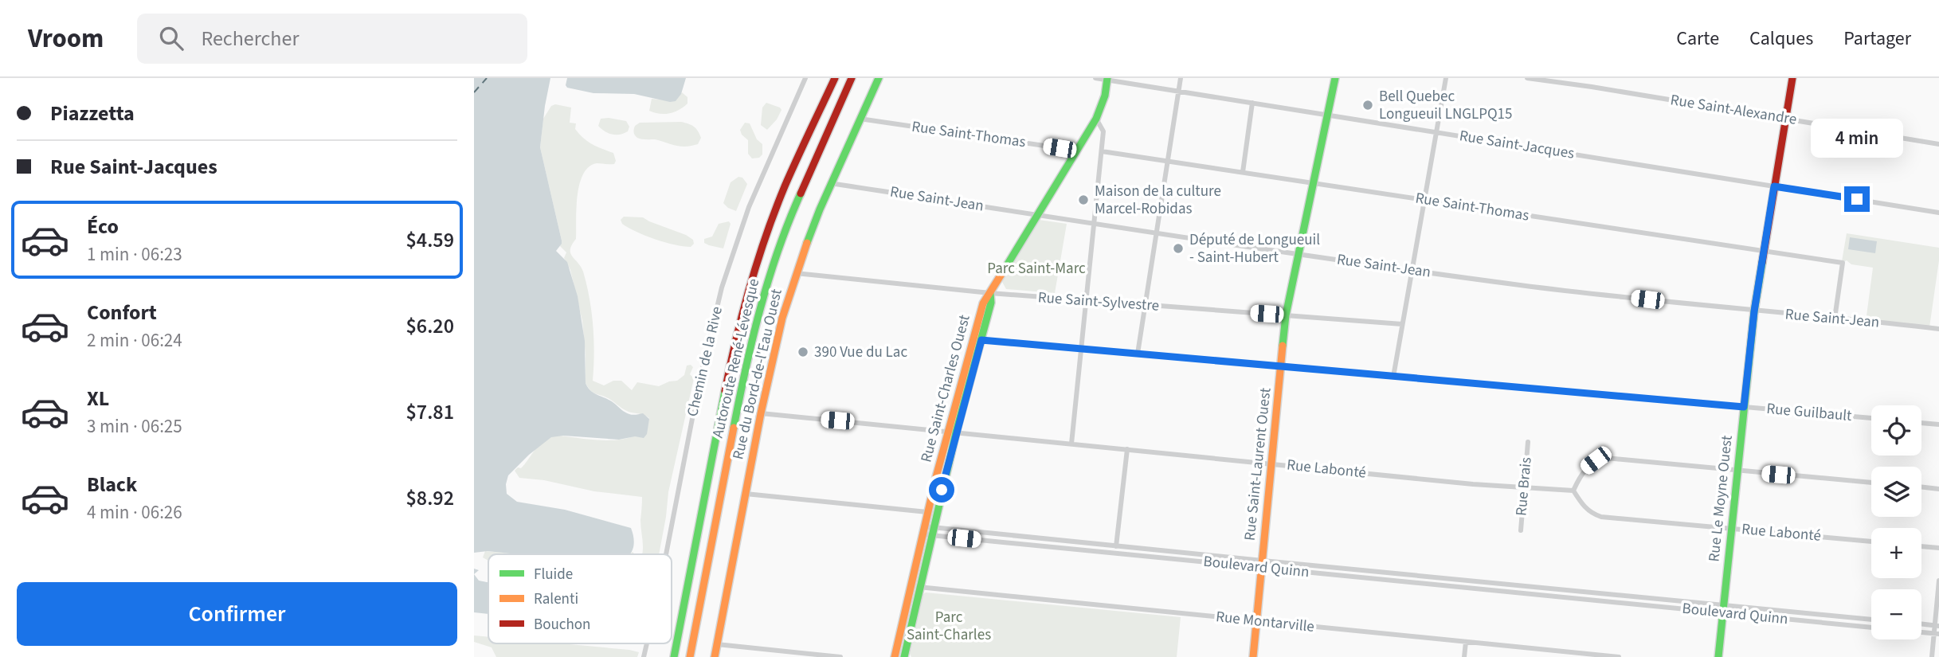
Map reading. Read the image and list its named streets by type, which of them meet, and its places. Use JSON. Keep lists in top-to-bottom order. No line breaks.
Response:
{"streets":{"main road":["Autoroute René-Lévesque","Rue du Bord-de-l'Eau Ouest","Rue Saint-Charles Ouest","Rue Saint-Laurent Ouest","Rue Le Moyne Ouest"],"street":["Rue Saint-Alexandre","Rue Saint-Thomas","Rue Saint-Jacques","Rue Saint-Jean","Rue Saint-Sylvestre","Chemin de la Rive","Rue Guilbault","Rue Labonté","Rue Brais","Boulevard Quinn","Rue Montarville"]},"crossings":[["Rue Saint-Alexandre","Rue Le Moyne Ouest"],["Rue Saint-Thomas","Rue Saint-Jean"],["Rue Saint-Thomas","Rue du Bord-de-l'Eau Ouest"],["Rue Saint-Thomas","Rue Saint-Charles Ouest"],["Rue Saint-Thomas","Rue Saint-Laurent Ouest"],["Rue Saint-Thomas","Rue Le Moyne Ouest"],["Rue Saint-Jacques","Rue Saint-Charles Ouest"],["Rue Saint-Jacques","Rue Saint-Laurent Ouest"],["Rue Saint-Jacques","Rue Le Moyne Ouest"],["Rue Saint-Jean","Rue du Bord-de-l'Eau Ouest"],["Rue Saint-Jean","Rue Saint-Charles Ouest"],["Rue Saint-Jean","Rue Saint-Laurent Ouest"],["Rue Saint-Jean","Rue Le Moyne Ouest"],["Rue Saint-Sylvestre","Rue du Bord-de-l'Eau Ouest"],["Rue Saint-Sylvestre","Rue Saint-Charles Ouest"],["Rue Saint-Sylvestre","Rue Saint-Laurent Ouest"],["Rue du Bord-de-l'Eau Ouest","Rue Labonté"],["Rue Saint-Charles Ouest","Rue Guilbault"],["Rue Saint-Charles Ouest","Rue Labonté"],["Rue Saint-Charles Ouest","Boulevard Quinn"],["Rue Saint-Charles Ouest","Rue Montarville"],["Rue Guilbault","Rue Saint-Laurent Ouest"],["Rue Guilbault","Rue Le Moyne Ouest"],["Rue Saint-Laurent Ouest","Rue Labonté"],["Rue Saint-Laurent Ouest","Boulevard Quinn"],["Rue Saint-Laurent Ouest","Rue Montarville"],["Rue Labonté","Rue Brais"],["Rue Labonté","Rue Le Moyne Ouest"],["Rue Le Moyne Ouest","Boulevard Quinn"]],"parks":["Parc Saint-Marc","Parc Saint-Charles"],"places":["Bell Quebec Longueuil LNGLPQ15","Maison de la culture Marcel-Robidas","Député de Longueuil - Saint-Hubert","390 Vue du Lac"],"legend":["Fluide","Ralenti","Bouchon"],"page":{"header":"Vroom","search":"Rechercher","nav":["Carte","Calques","Partager"],"banner":["Piazzetta","Rue Saint-Jacques"],"bubble":"4 min","list":[{"name":"Éco","note":"1 min · 06:23","value":"$4.59"},{"name":"Confort","note":"2 min · 06:24","value":"$6.20"},{"name":"XL","note":"3 min · 06:25","value":"$7.81"},{"name":"Black","note":"4 min · 06:26","value":"$8.92"}],"map_buttons":["+","−"],"buttons":"Confirmer"}}
